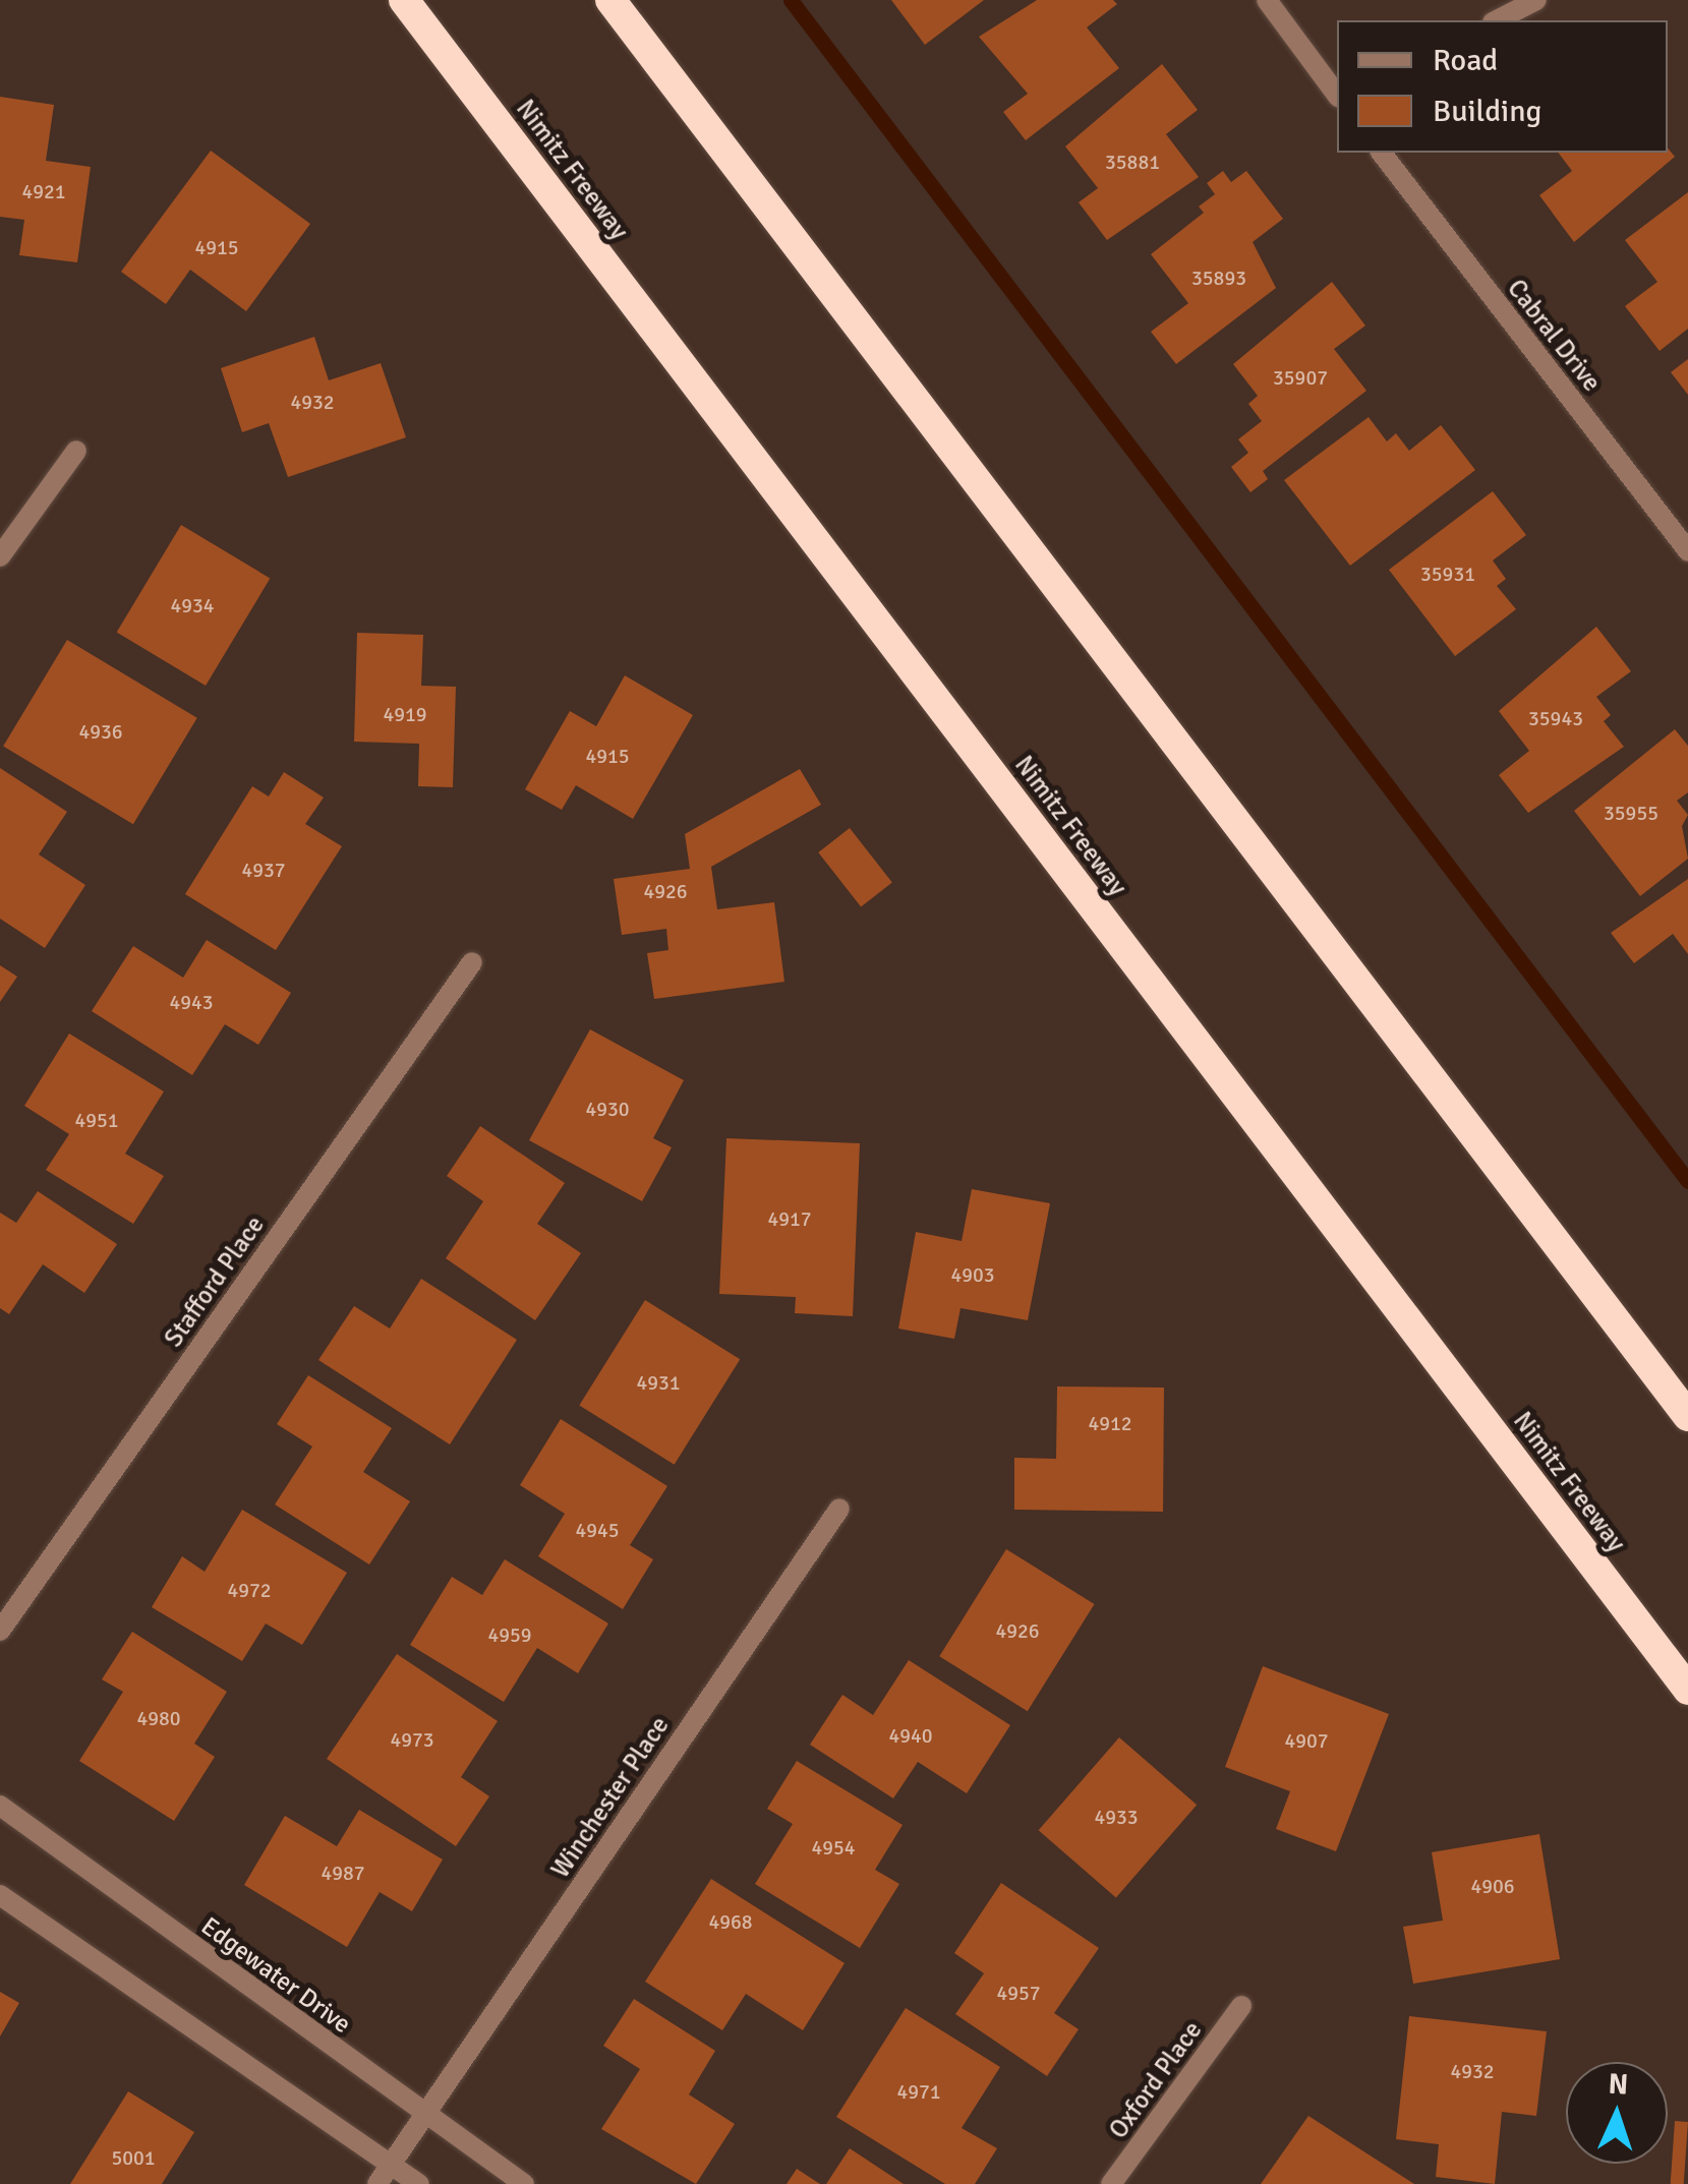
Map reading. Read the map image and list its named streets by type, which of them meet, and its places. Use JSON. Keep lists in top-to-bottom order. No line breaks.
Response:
{"streets":{"highway":["Nimitz Freeway"],"street":["Cabral Drive","Stafford Place","Winchester Place","Edgewater Drive","Oxford Place"]},"crossings":[["Winchester Place","Edgewater Drive"]],"house_numbers":["35881","4921","4915","35893","35907","4932","35931","4934","4919","35943","4936","4915","35955","4937","4926","4943","4930","4951","4917","4903","4931","4912","4945","4972","4926","4959","4980","4940","4973","4907","4933","4954","4987","4906","4968","4957","4932","4971","5001"],"legend":["Road","Building"],"north":"top"}
